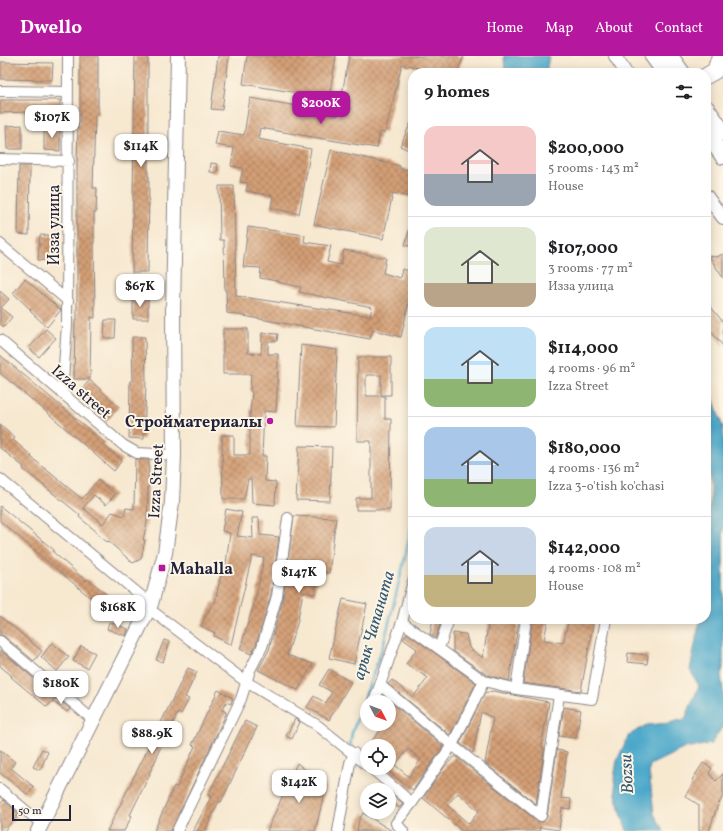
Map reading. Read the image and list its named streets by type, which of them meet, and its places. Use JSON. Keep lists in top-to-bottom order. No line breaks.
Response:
{"streets":{"main road":["Izza Street"],"street":["Изза улица","Izza street"]},"crossings":[["Изза улица","Izza street"],["Izza street","Izza Street"]],"water":["арык Чапаната","Bozsu"],"places":{"other":["Стройматериалы"],"transit":["Mahalla"]},"scale_bar":"50 m","north":"bottom right","page":{"header":"Dwello","nav":["Home","Map","About","Contact"],"heading":"9 homes","price":["$200K","$107K","$114K","$67K","$147K","$168K","$180K","$88.9K","$142K"],"list":[{"name":"$200,000","note":"5 rooms · 143 m² · House"},{"name":"$107,000","note":"3 rooms · 77 m² · Изза улица"},{"name":"$114,000","note":"4 rooms · 96 m² · Izza Street"},{"name":"$180,000","note":"4 rooms · 136 m² · Izza 3-o'tish ko'chasi"},{"name":"$142,000","note":"4 rooms · 108 m² · House"}],"scale":"50 m"}}
